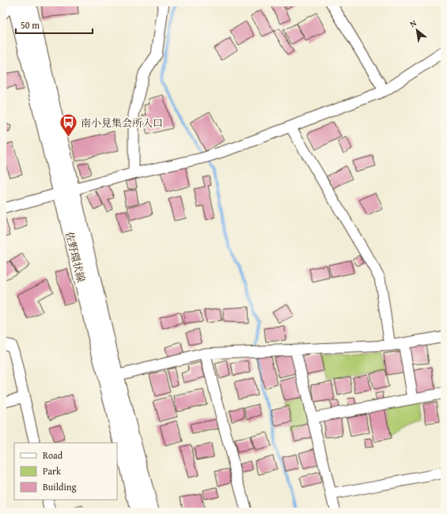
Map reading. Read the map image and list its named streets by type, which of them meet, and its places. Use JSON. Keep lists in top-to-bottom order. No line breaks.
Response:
{"streets":{"main road":["佐野環状線"]},"places":{"bus stop":["南小見集会所入口"]},"legend":["Road","Park","Building"],"scale_bar":"50 m","north":"top left"}
